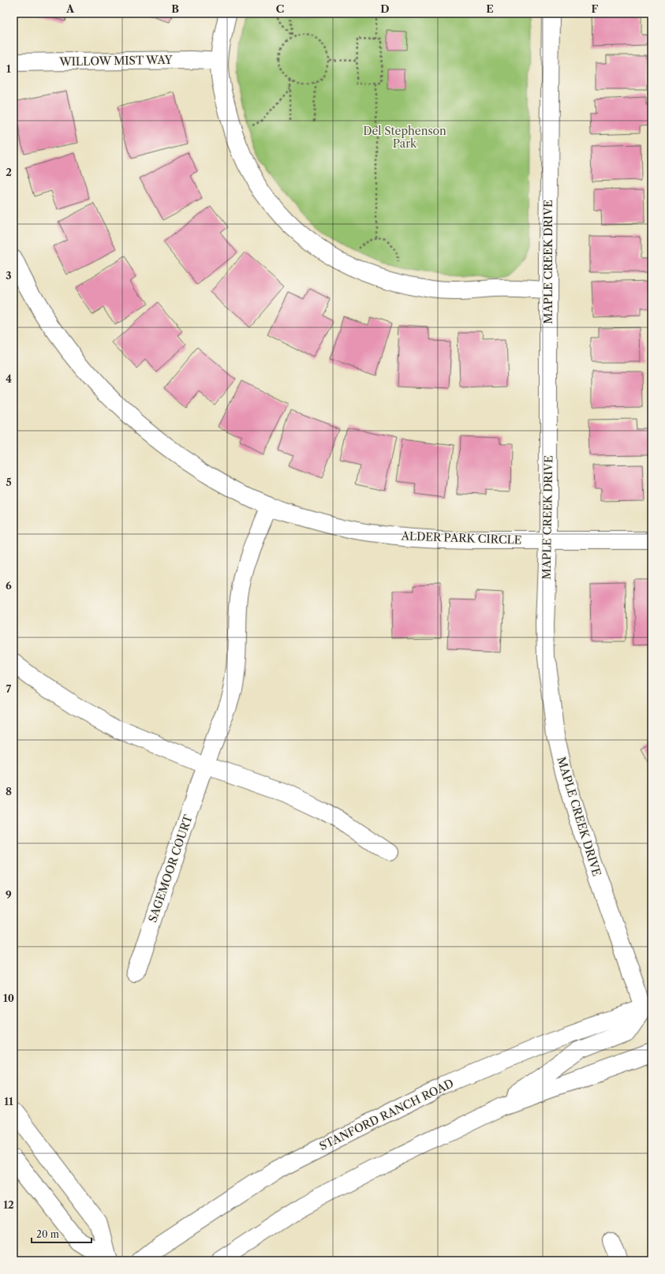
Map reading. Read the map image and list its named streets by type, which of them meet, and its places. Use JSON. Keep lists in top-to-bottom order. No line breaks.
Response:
{"streets":{"street":["WILLOW MIST WAY","MAPLE CREEK DRIVE","ALDER PARK CIRCLE","SAGEMOOR COURT","STANFORD RANCH ROAD"]},"crossings":[["MAPLE CREEK DRIVE","ALDER PARK CIRCLE"],["MAPLE CREEK DRIVE","STANFORD RANCH ROAD"],["ALDER PARK CIRCLE","SAGEMOOR COURT"]],"parks":["Del Stephenson Park"],"scale_bar":"20 m","grid":{"columns":["A","B","C","D","E","F"],"rows":["1","2","3","4","5","6","7","8","9","10","11","12"]}}
